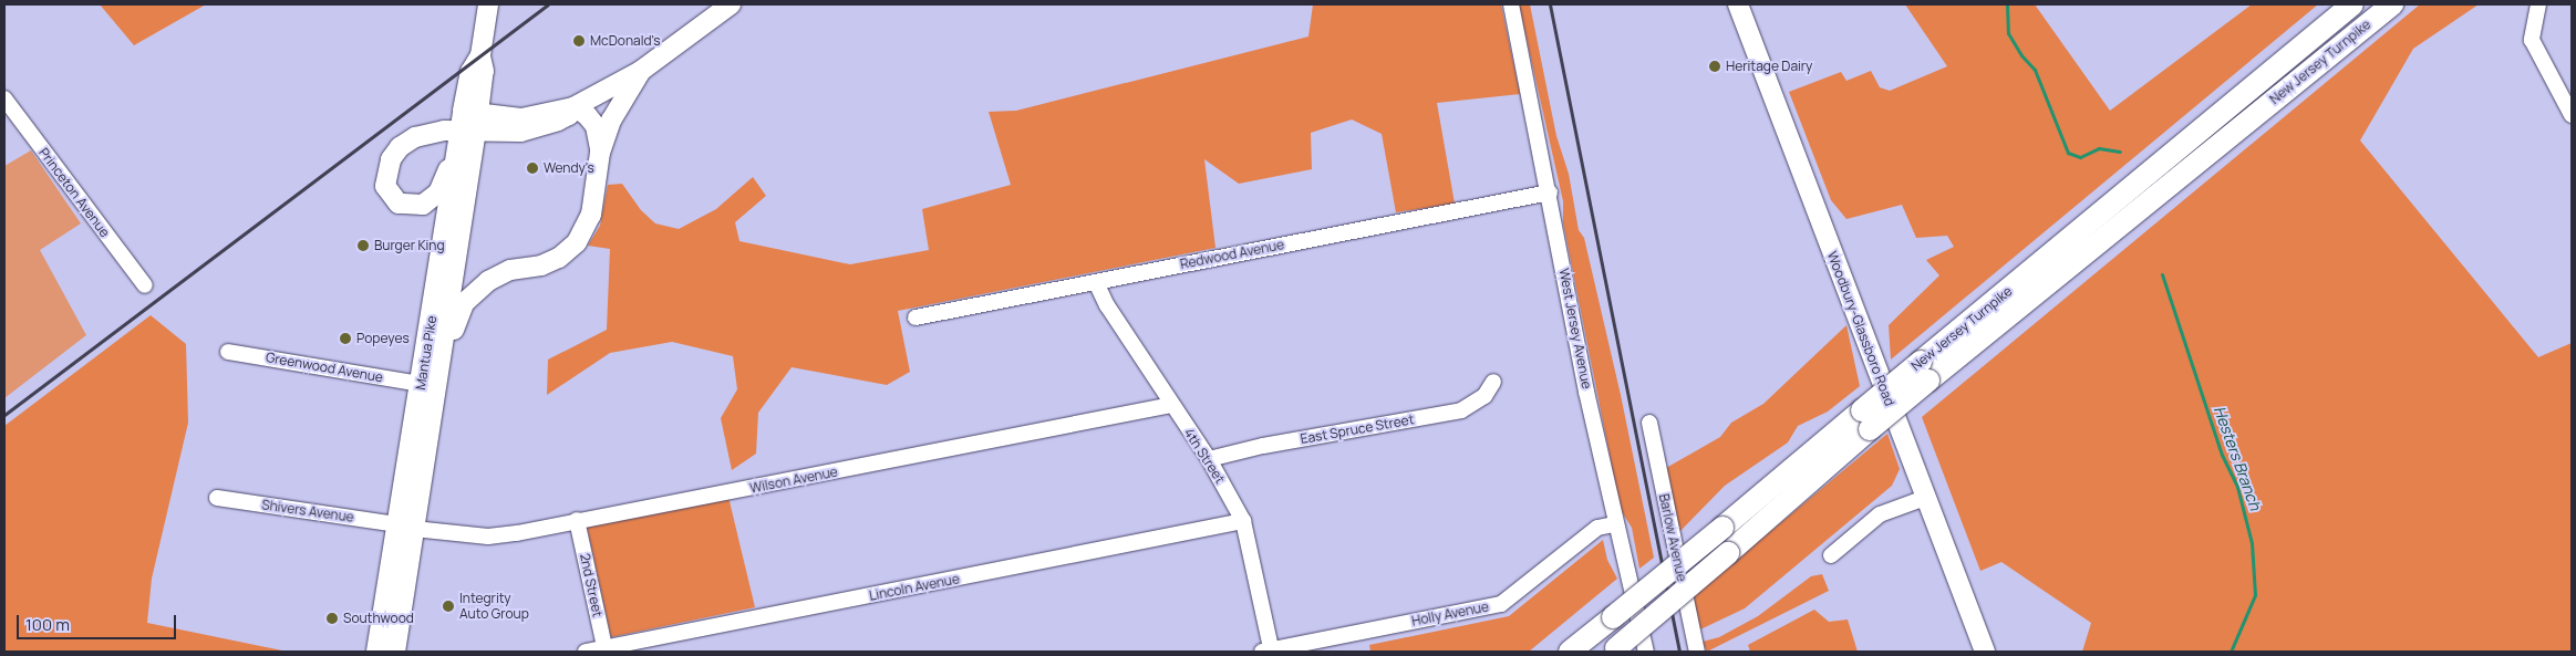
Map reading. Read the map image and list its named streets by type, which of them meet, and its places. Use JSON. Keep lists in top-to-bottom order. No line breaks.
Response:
{"streets":{"highway":["New Jersey Turnpike"],"main road":["Woodbury-Glassboro Road","Mantua Pike"],"street":["Princeton Avenue","Redwood Avenue","West Jersey Avenue","Greenwood Avenue","East Spruce Street","4th Street","Wilson Avenue","Shivers Avenue","Barlow Avenue","2nd Street","Lincoln Avenue","Holly Avenue"]},"crossings":[["Redwood Avenue","West Jersey Avenue"],["Redwood Avenue","4th Street"],["West Jersey Avenue","Holly Avenue"],["Mantua Pike","Greenwood Avenue"],["Mantua Pike","Wilson Avenue"],["Mantua Pike","Shivers Avenue"],["East Spruce Street","4th Street"],["4th Street","Wilson Avenue"],["4th Street","Lincoln Avenue"],["4th Street","Holly Avenue"],["Wilson Avenue","Shivers Avenue"],["Wilson Avenue","2nd Street"],["2nd Street","Lincoln Avenue"]],"water":["Hesters Branch"],"places":["McDonald's","Heritage Dairy","Wendy's","Burger King","Popeyes","Integrity Auto Group","Southwood"],"scale_bar":"100 m"}
